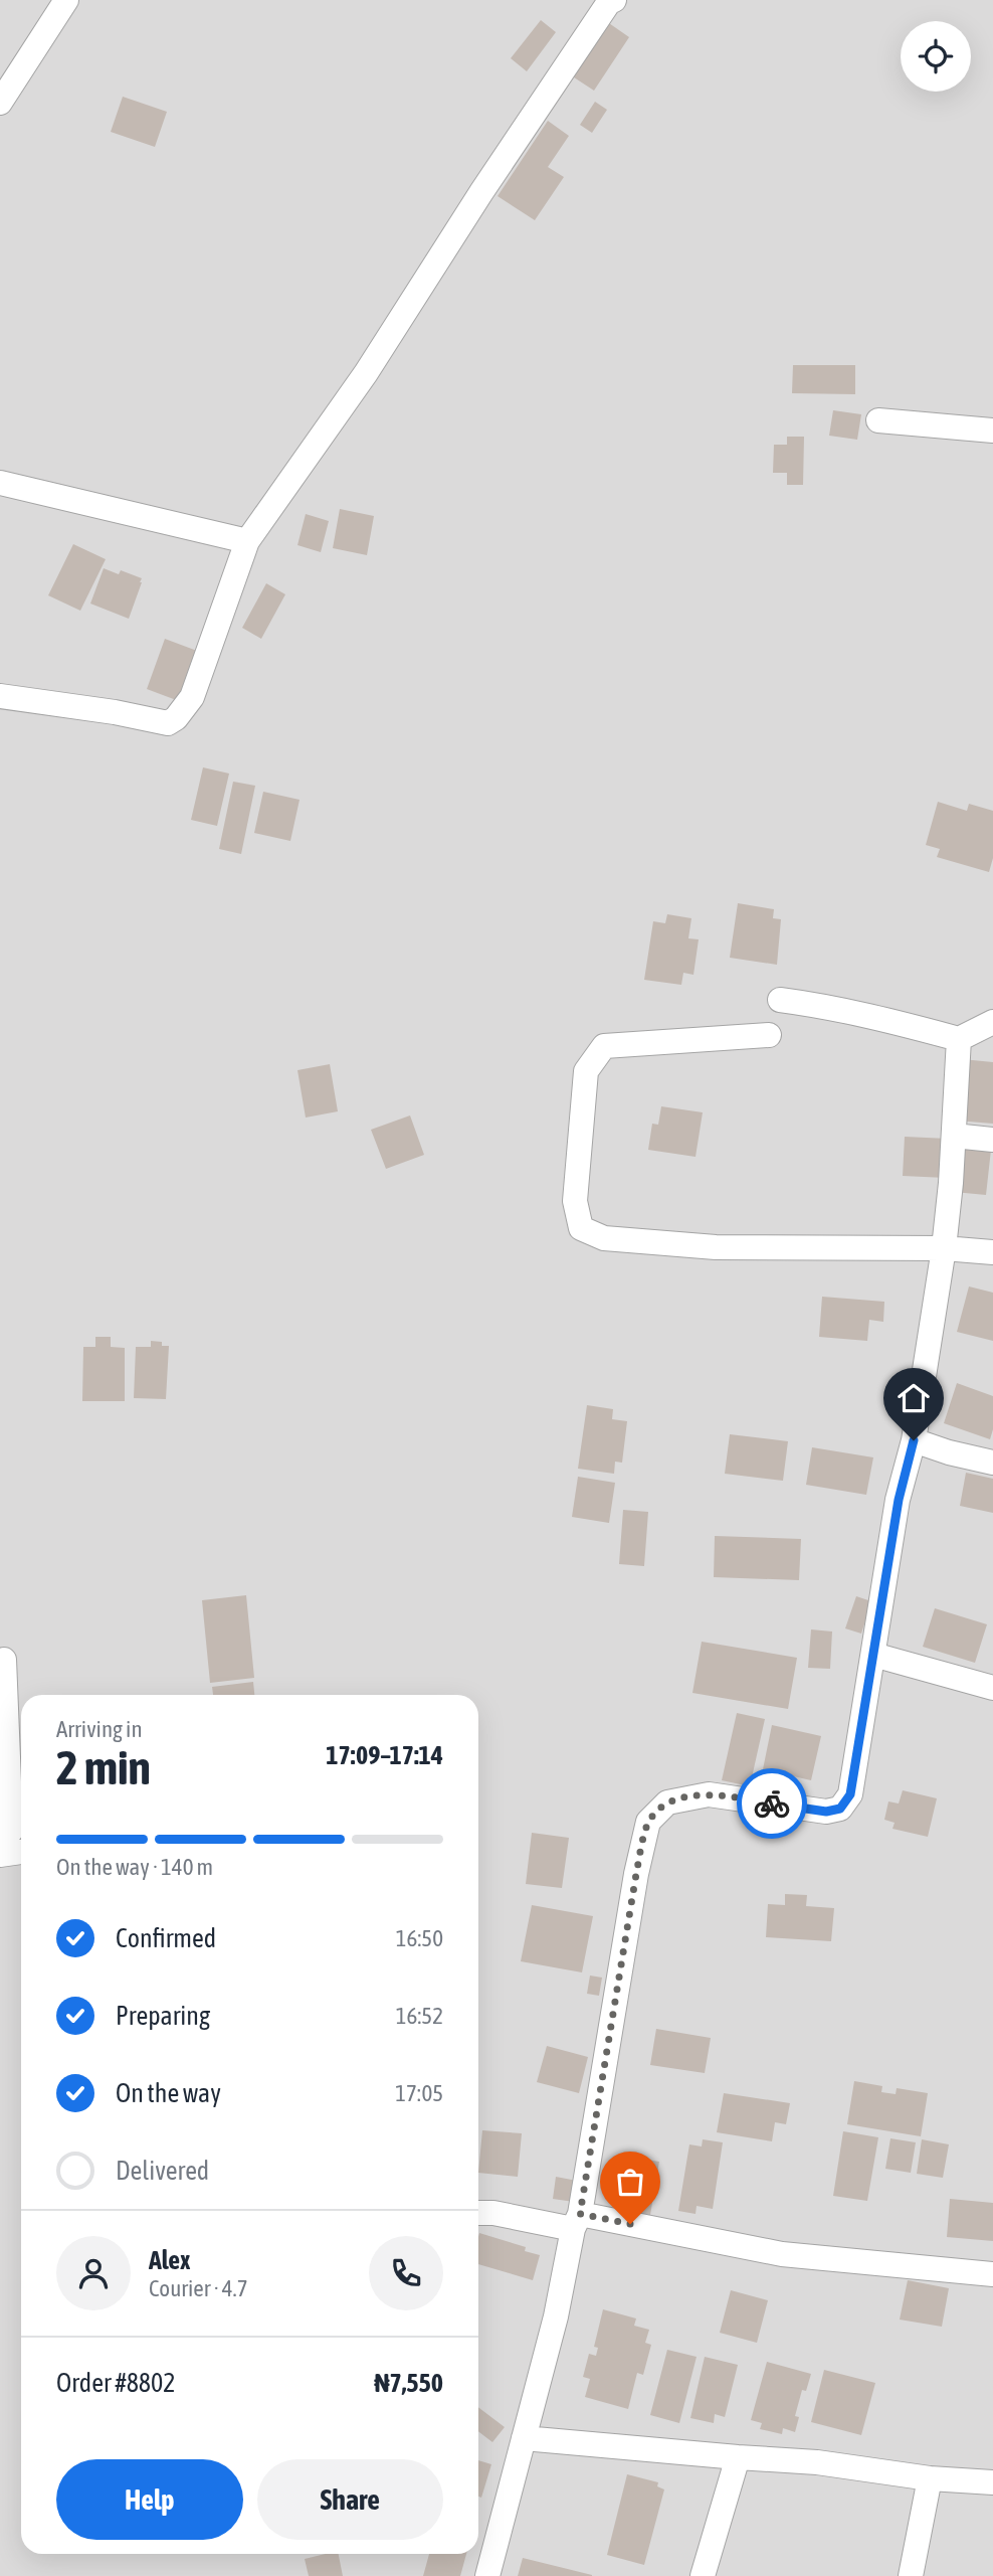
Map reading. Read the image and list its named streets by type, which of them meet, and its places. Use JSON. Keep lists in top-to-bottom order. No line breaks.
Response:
{"page":{"heading":["2 min","Arriving in","17:09–17:14"],"panel":["Alex","Courier · 4.7","Order #8802","₦7,550"],"bar":"On the way · 140 m","list":[["Confirmed","16:50"],["Preparing","16:52"],["On the way","17:05"],"Delivered"],"buttons":["Help","Share"]}}
